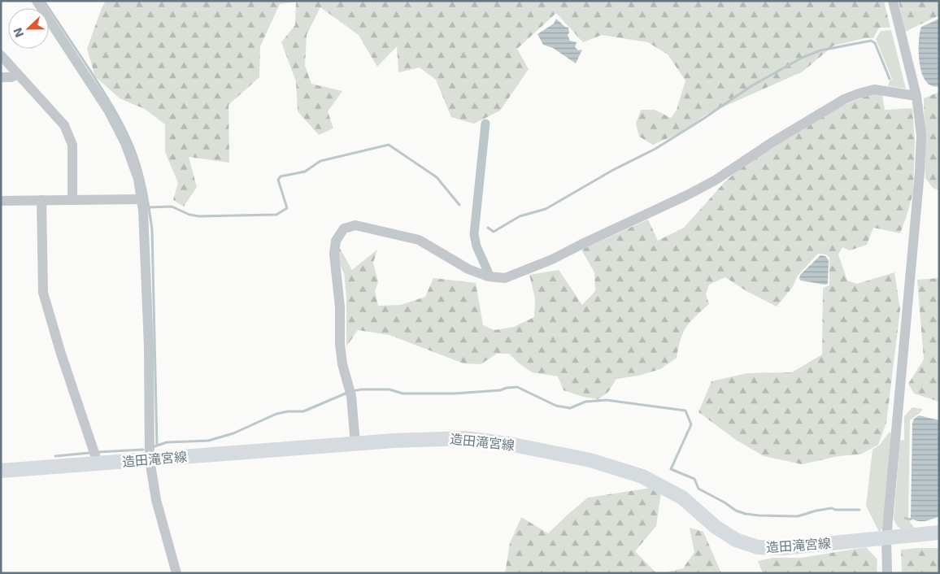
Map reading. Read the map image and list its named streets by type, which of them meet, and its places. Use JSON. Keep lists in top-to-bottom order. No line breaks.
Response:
{"streets":{"main road":["造田滝宮線"]},"north":"left"}
